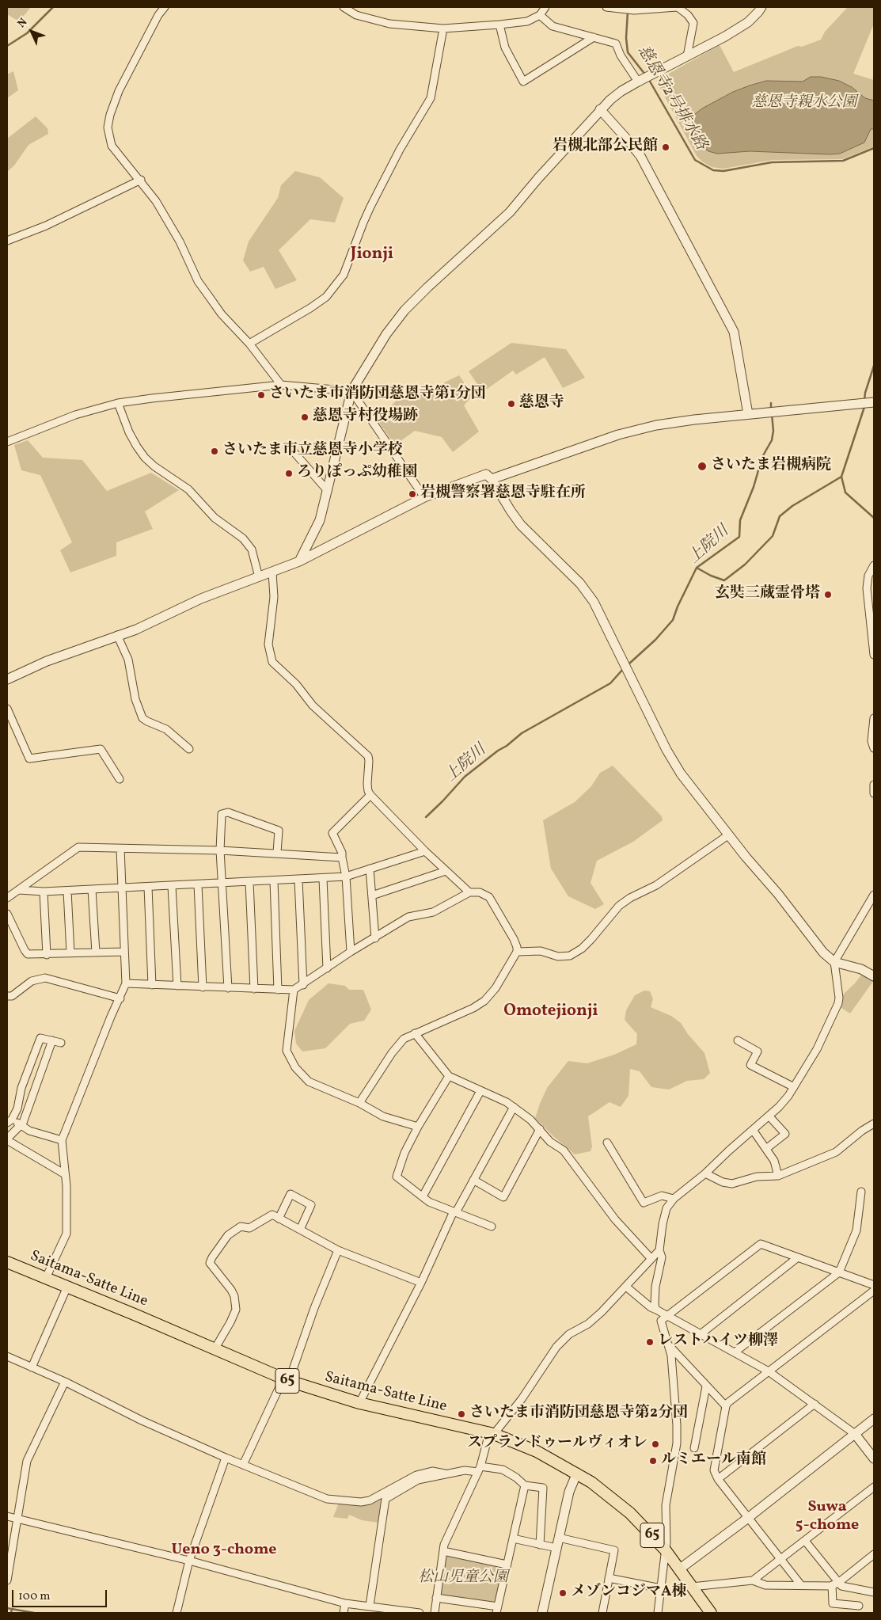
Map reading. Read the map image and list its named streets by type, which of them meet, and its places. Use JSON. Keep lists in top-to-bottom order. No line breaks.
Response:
{"streets":{"main road":["Saitama-Satte Line","65"]},"districts":["Jionji","Omotejionji","Suwa 5-chome","Ueno 3-chome"],"water":["慈恩寺2号排水路","上院川"],"parks":["慈恩寺親水公園","松山児童公園"],"places":["岩槻北部公民館","さいたま市消防団慈恩寺第1分団","慈恩寺","慈恩寺村役場跡","さいたま市立慈恩寺小学校","さいたま岩槻病院","ろりぽっぷ幼稚園","岩槻警察署慈恩寺駐在所","玄奘三蔵霊骨塔","レストハイツ柳澤","さいたま市消防団慈恩寺第2分団","スプランドゥールヴィオレ","ルミエール南館","メゾンコジマA棟"],"scale_bar":"100 m","north":"top left"}
